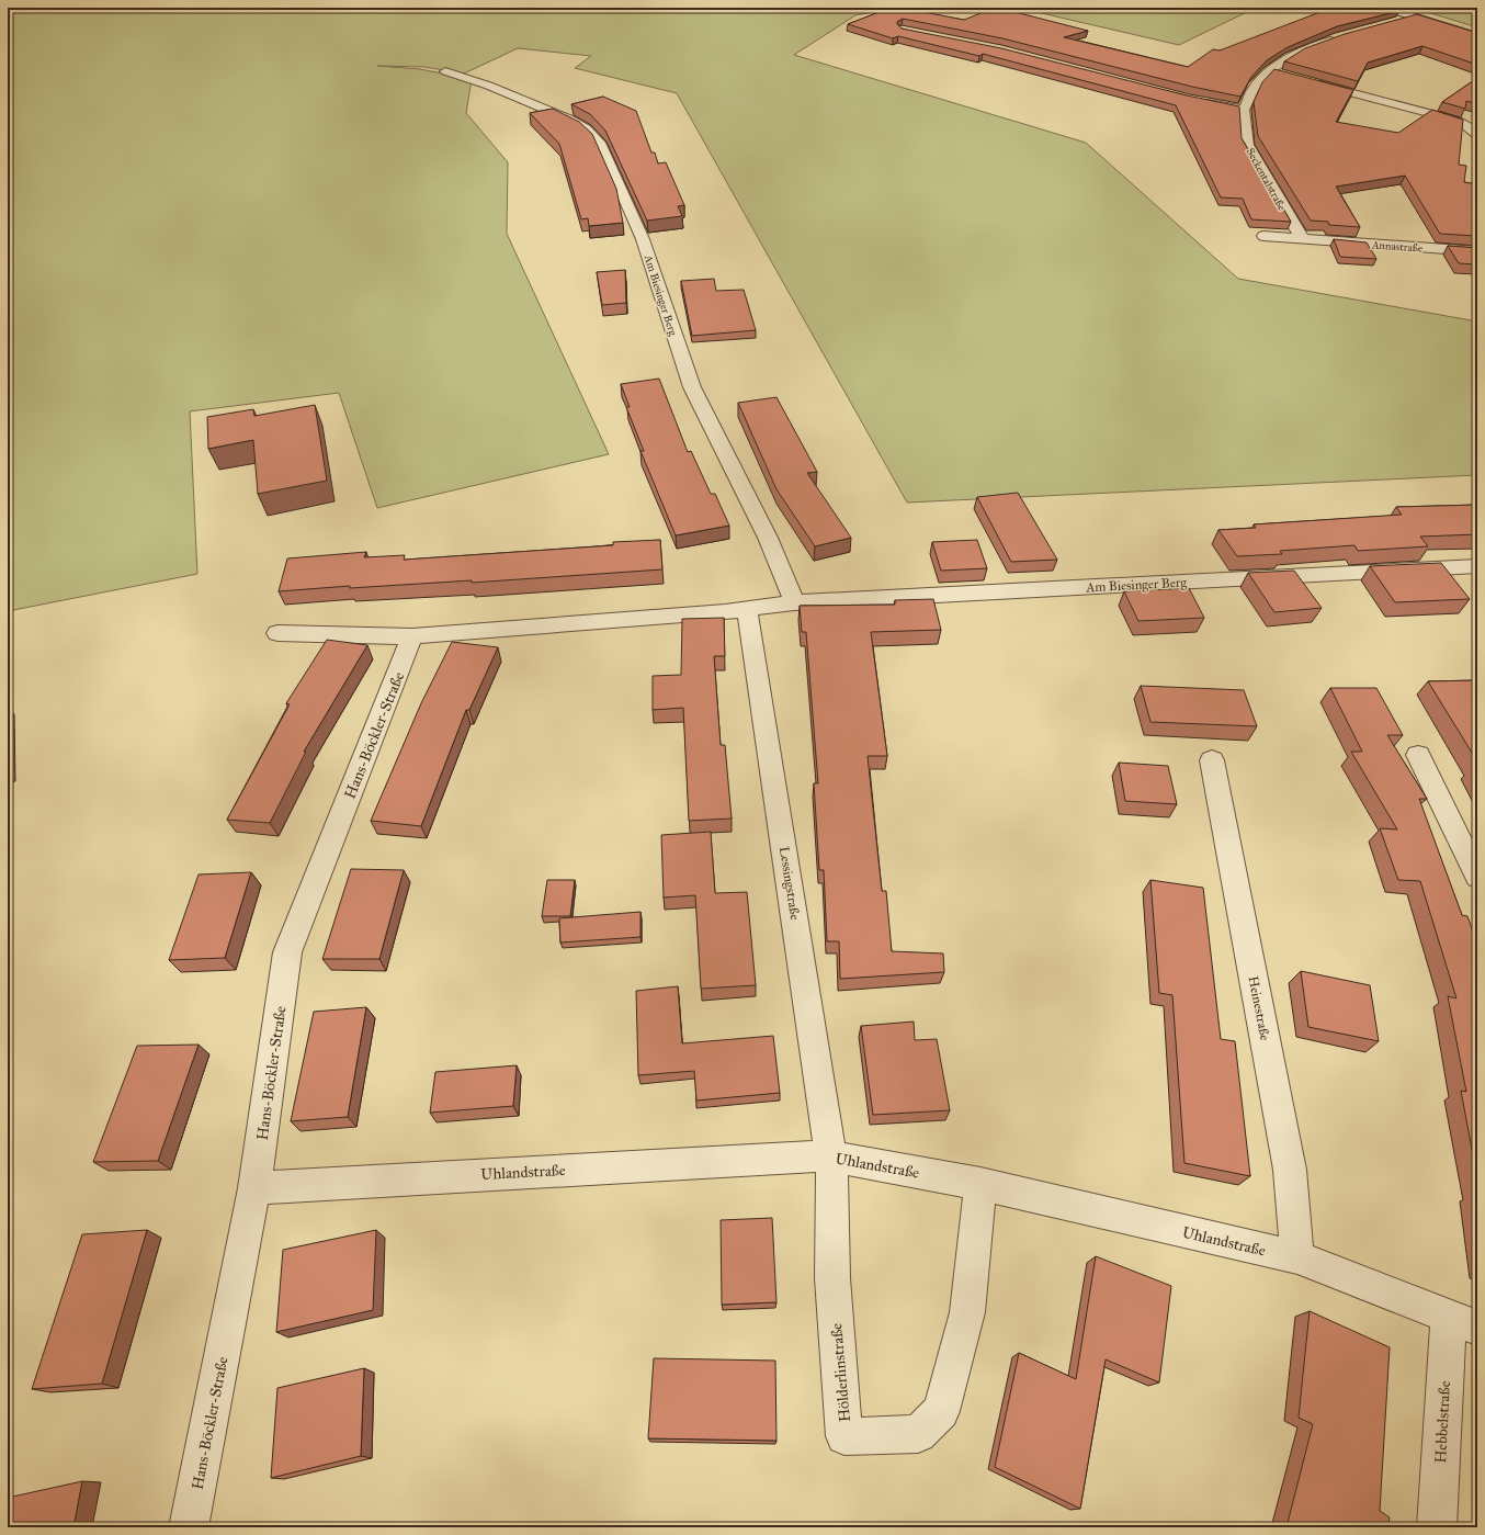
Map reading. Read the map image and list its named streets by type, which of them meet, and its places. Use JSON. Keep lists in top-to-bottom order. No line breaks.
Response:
{"streets":{"street":["Seckentalstraße","Annastraße","Am Biesinger Berg","Hans-Böckler-Straße","Lessingstraße","Heinestraße","Uhlandstraße","Hölderlinstraße","Hebbelstraße"]},"crossings":[["Seckentalstraße","Annastraße"],["Am Biesinger Berg","Lessingstraße"],["Hans-Böckler-Straße","Uhlandstraße"],["Lessingstraße","Uhlandstraße"],["Lessingstraße","Hölderlinstraße"],["Heinestraße","Uhlandstraße"],["Uhlandstraße","Hölderlinstraße"],["Uhlandstraße","Hebbelstraße"]]}
